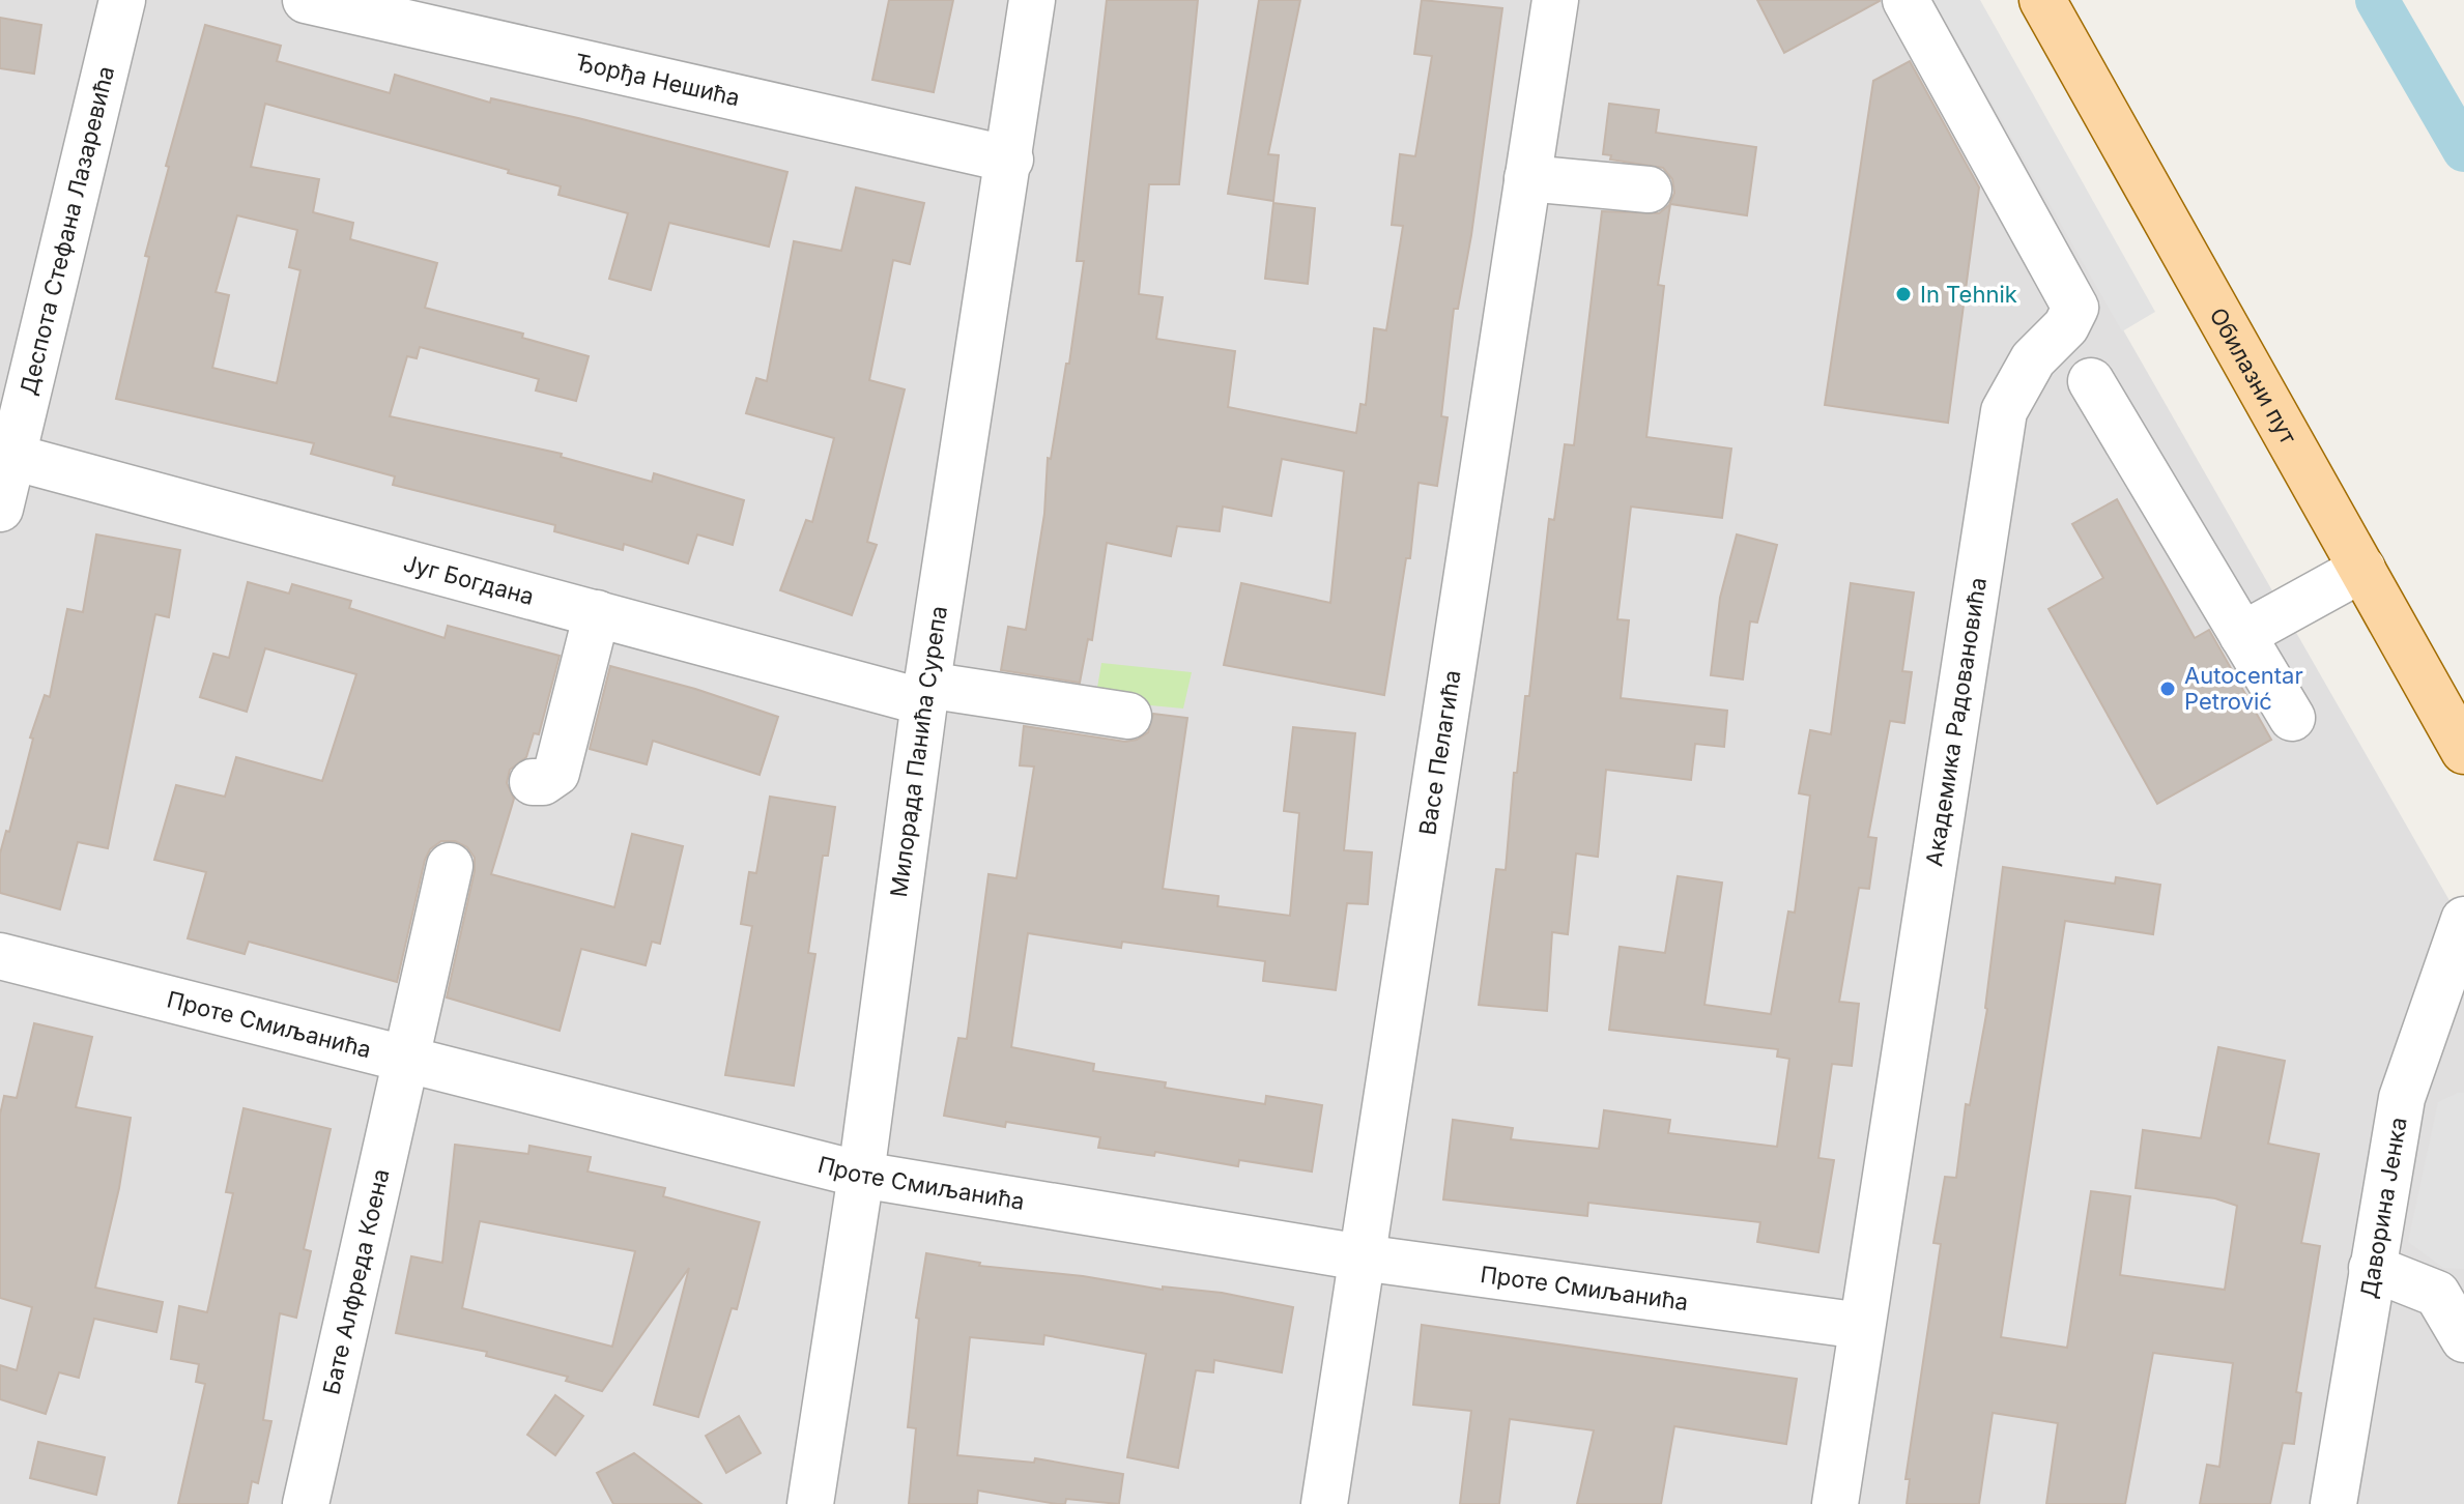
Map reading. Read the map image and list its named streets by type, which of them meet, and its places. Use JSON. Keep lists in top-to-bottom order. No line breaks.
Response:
{"streets":{"main road":["Обилазни пут"],"street":["Ђорђа Нешића","Деспота Стефана Лазаревића","Југ Богдана","Академика Радовановића","Милорада Панића Сурепа","Васе Пелагића","Проте Смиљанића","Даворина Јенка","Бате Алфреда Коена"]},"crossings":[["Ђорђа Нешића","Милорада Панића Сурепа"],["Деспота Стефана Лазаревића","Југ Богдана"],["Југ Богдана","Милорада Панића Сурепа"],["Академика Радовановића","Проте Смиљанића"],["Милорада Панића Сурепа","Проте Смиљанића"],["Васе Пелагића","Проте Смиљанића"],["Проте Смиљанића","Бате Алфреда Коена"]],"places":["In Tehnik","Autocentar Petrović"]}
